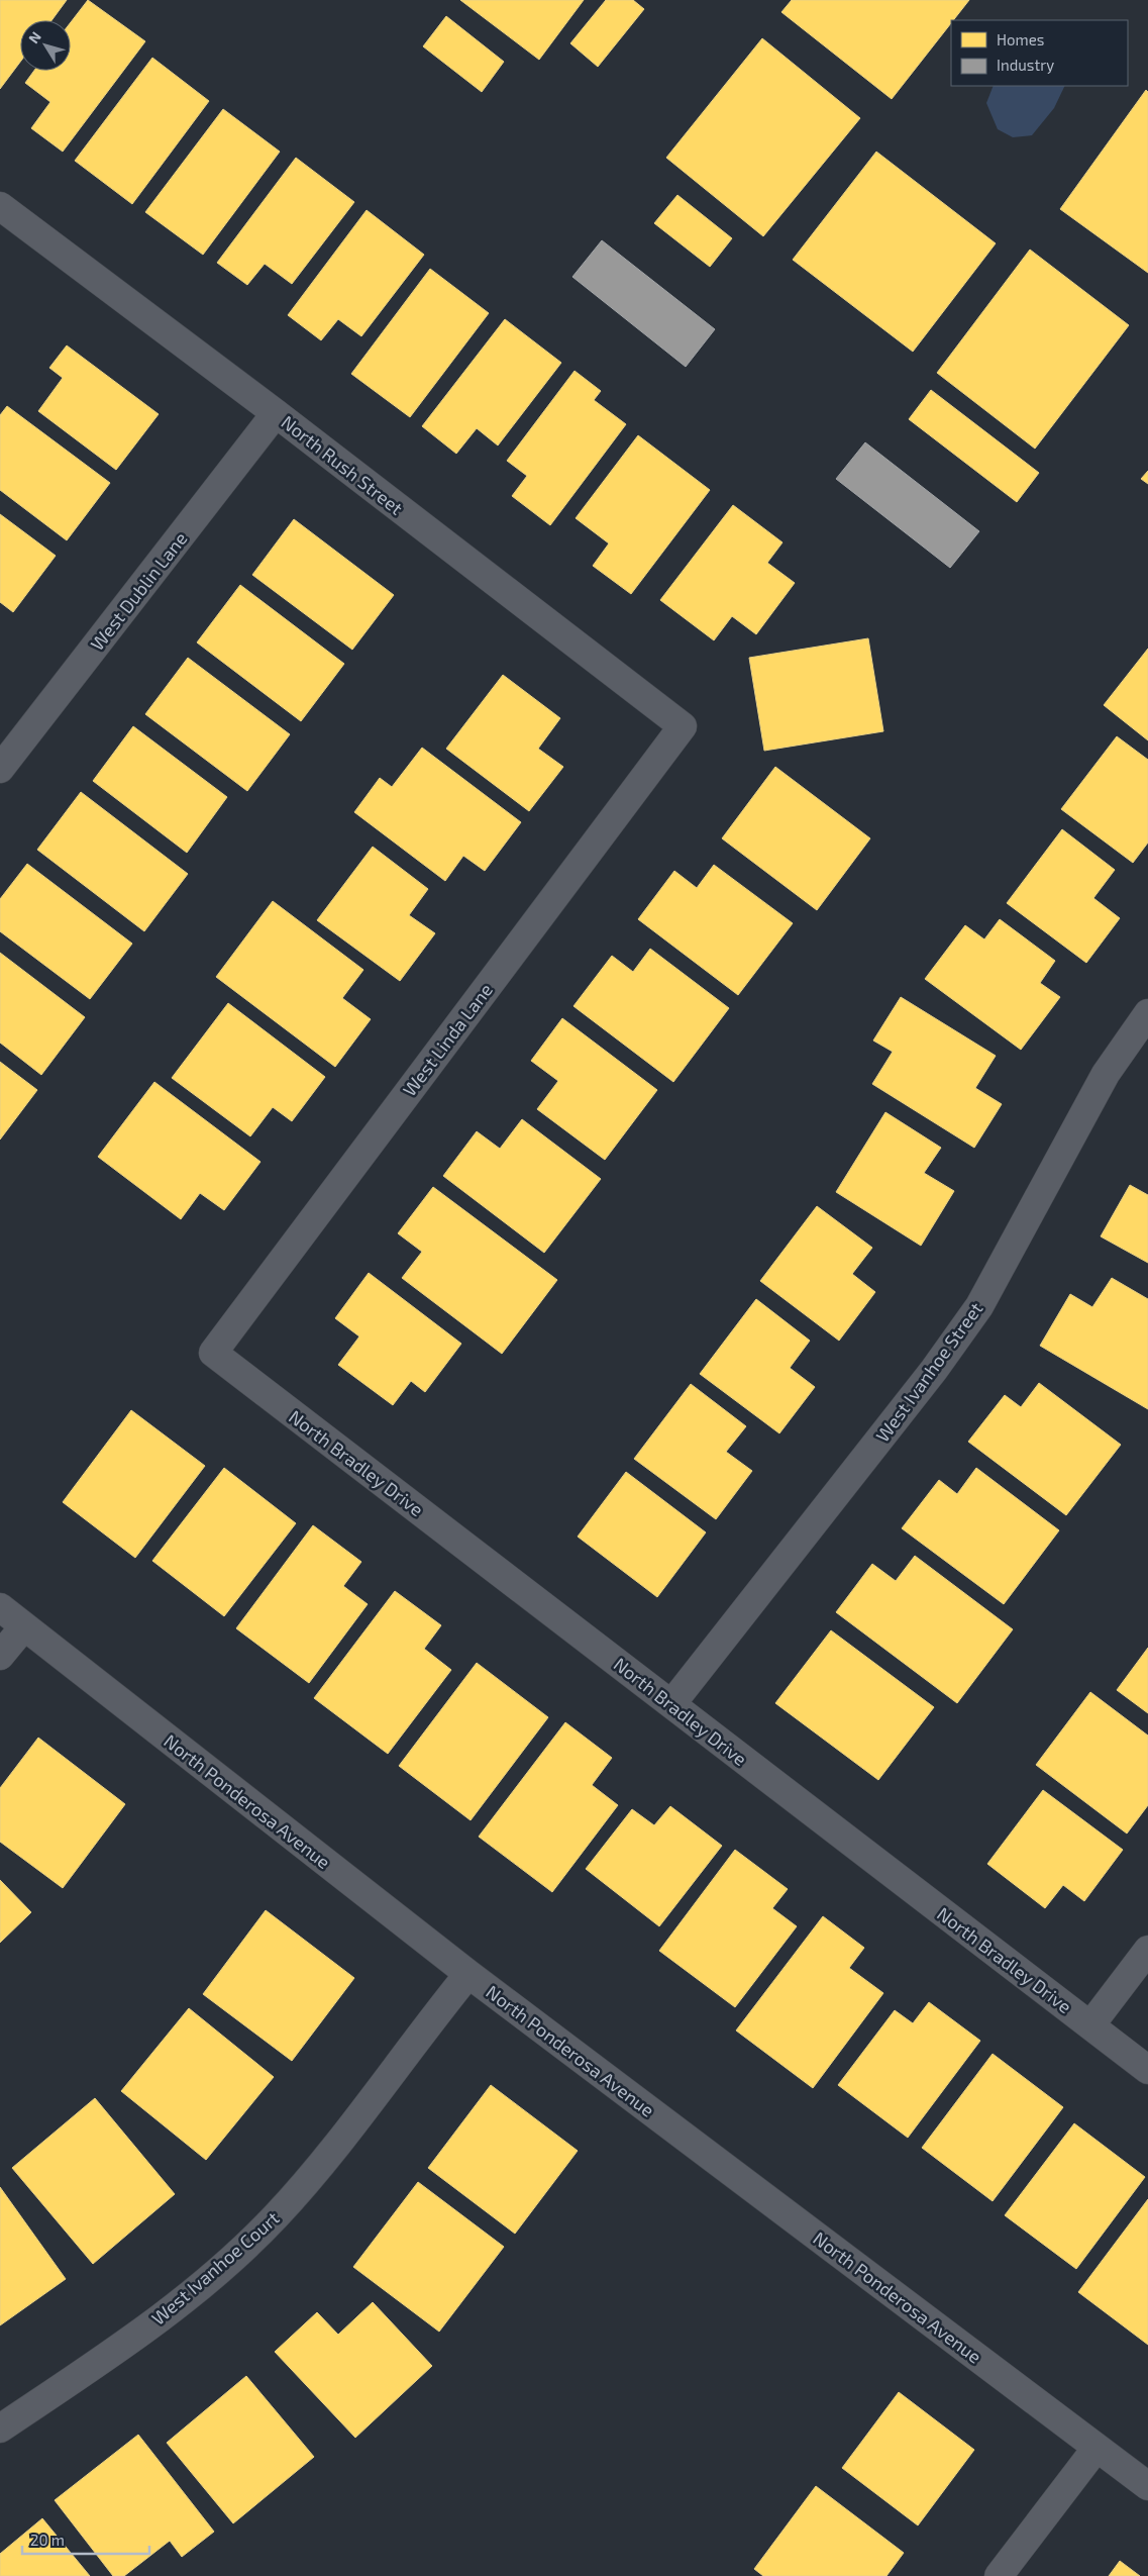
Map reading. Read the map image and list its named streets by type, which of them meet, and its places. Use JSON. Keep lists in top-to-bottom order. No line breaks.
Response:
{"streets":{"street":["North Rush Street","West Dublin Lane","West Linda Lane","West Ivanhoe Street","North Bradley Drive","North Ponderosa Avenue","West Ivanhoe Court"]},"crossings":[["North Rush Street","West Dublin Lane"],["North Rush Street","West Linda Lane"],["West Linda Lane","North Bradley Drive"],["West Ivanhoe Street","North Bradley Drive"],["North Ponderosa Avenue","West Ivanhoe Court"]],"legend":["Homes","Industry"],"scale_bar":"20 m","north":"top left"}
